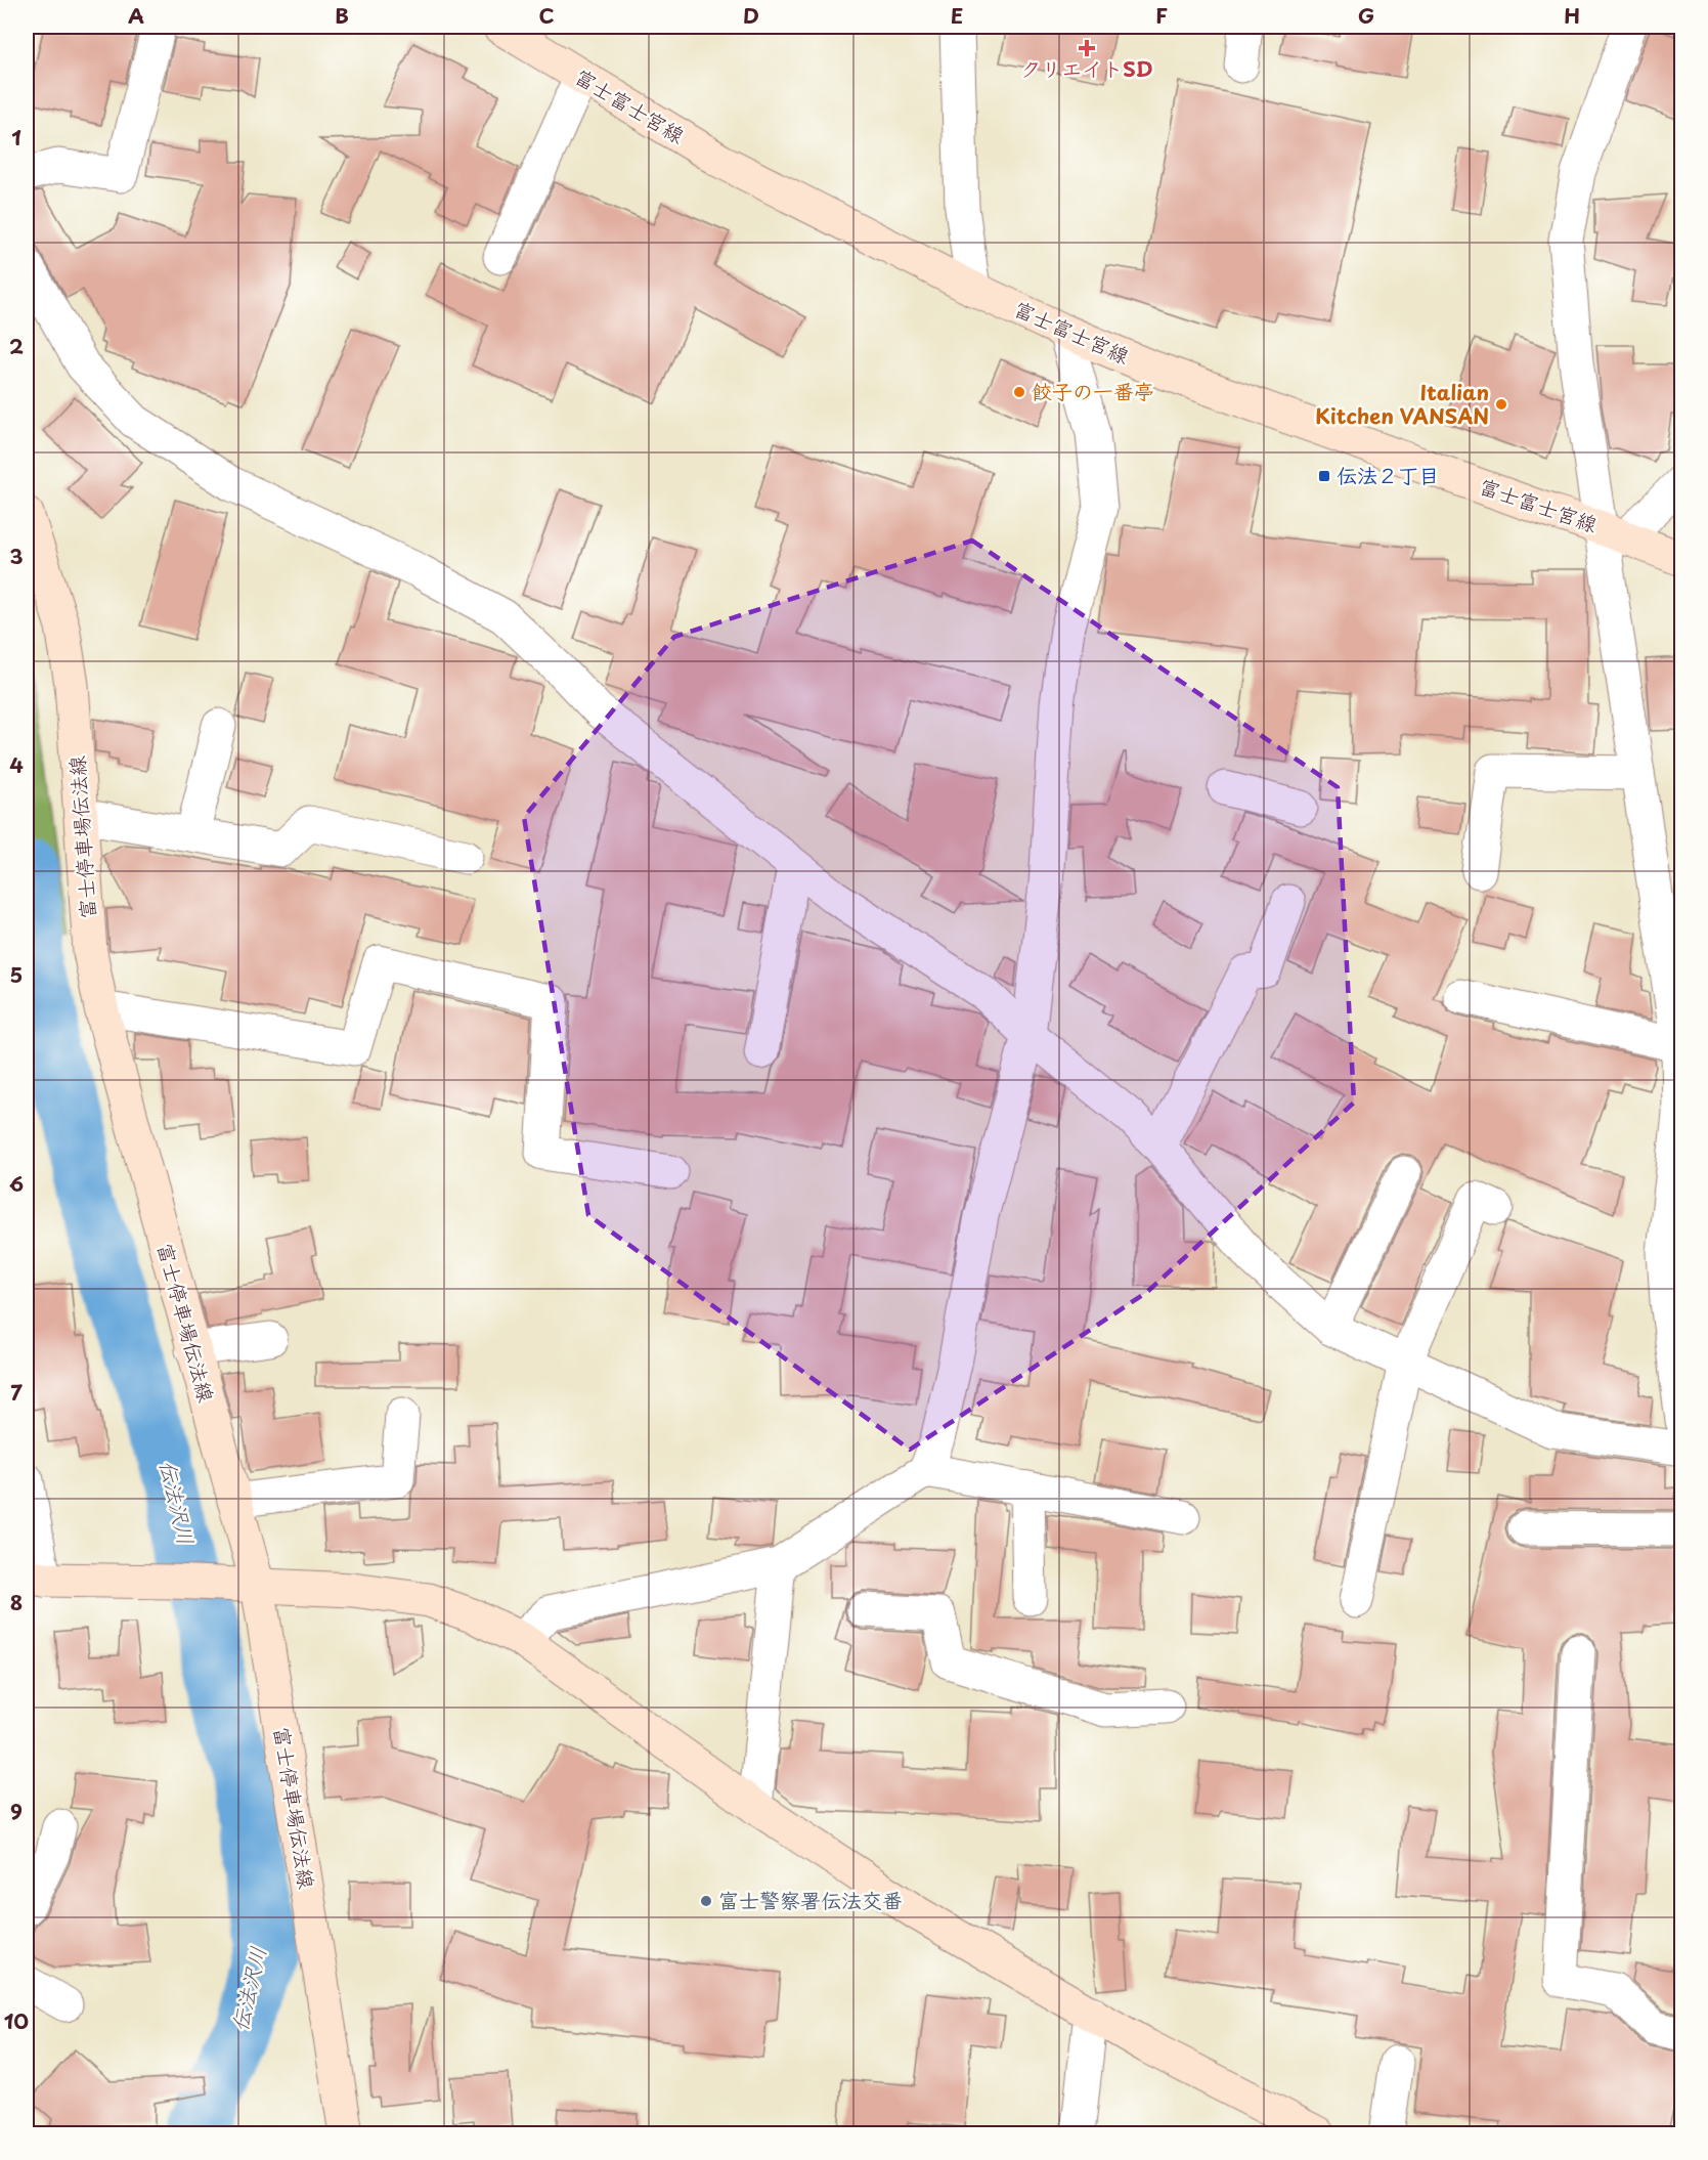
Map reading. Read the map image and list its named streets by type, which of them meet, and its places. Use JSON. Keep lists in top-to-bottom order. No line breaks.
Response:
{"streets":{"main road":["富士富士宮線","富士停車場伝法線"]},"water":["伝法沢川"],"places":{"health":["クリエイトSD"],"other":["餃子の一番亭","Italian Kitchen VANSAN","富士警察署伝法交番"],"transit":["伝法２丁目"]},"grid":{"columns":["A","B","C","D","E","F","G","H"],"rows":["1","2","3","4","5","6","7","8","9","10"]}}
